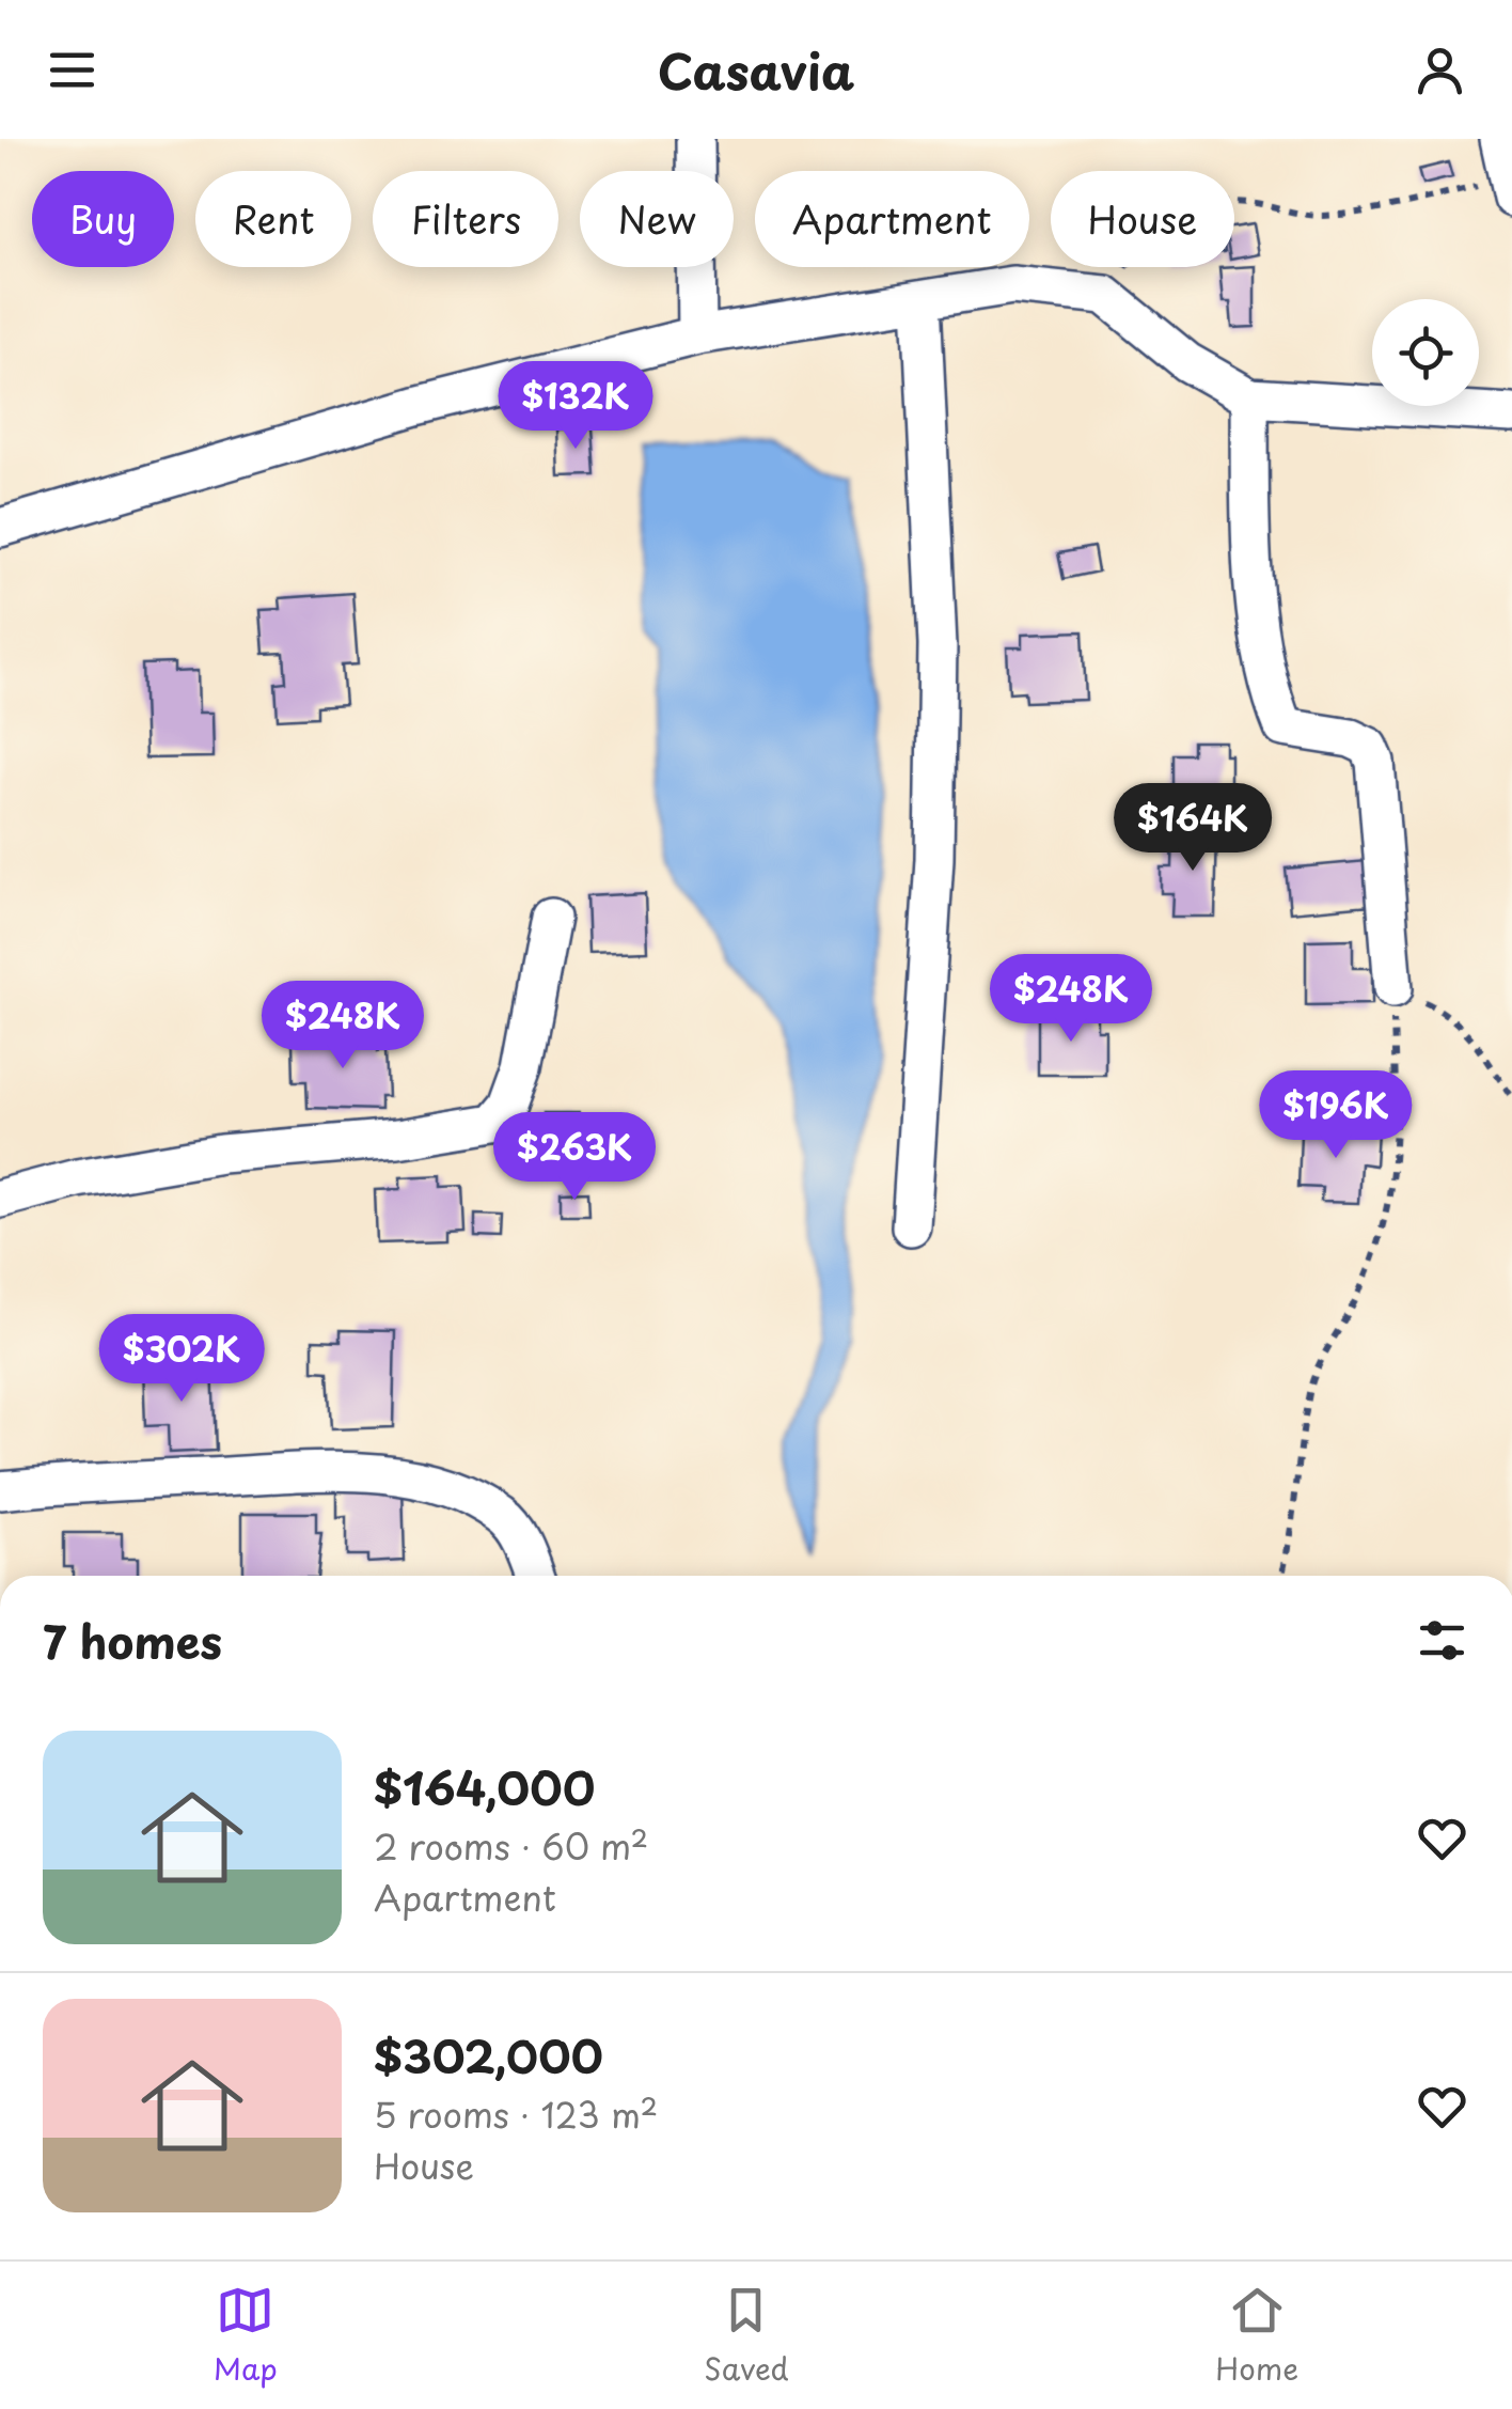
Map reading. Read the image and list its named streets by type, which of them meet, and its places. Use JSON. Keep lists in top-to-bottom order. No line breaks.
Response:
{"page":{"header":"Casavia","chip":["Buy","Rent","Filters","New","Apartment","House"],"price":["$132K","$164K","$248K","$248K","$196K","$263K","$302K"],"heading":"7 homes","list":[{"name":"$164,000","note":"2 rooms · 60 m² · Apartment"},{"name":"$302,000","note":"5 rooms · 123 m² · House"}],"tabs":["Map","Saved","Home"]}}
